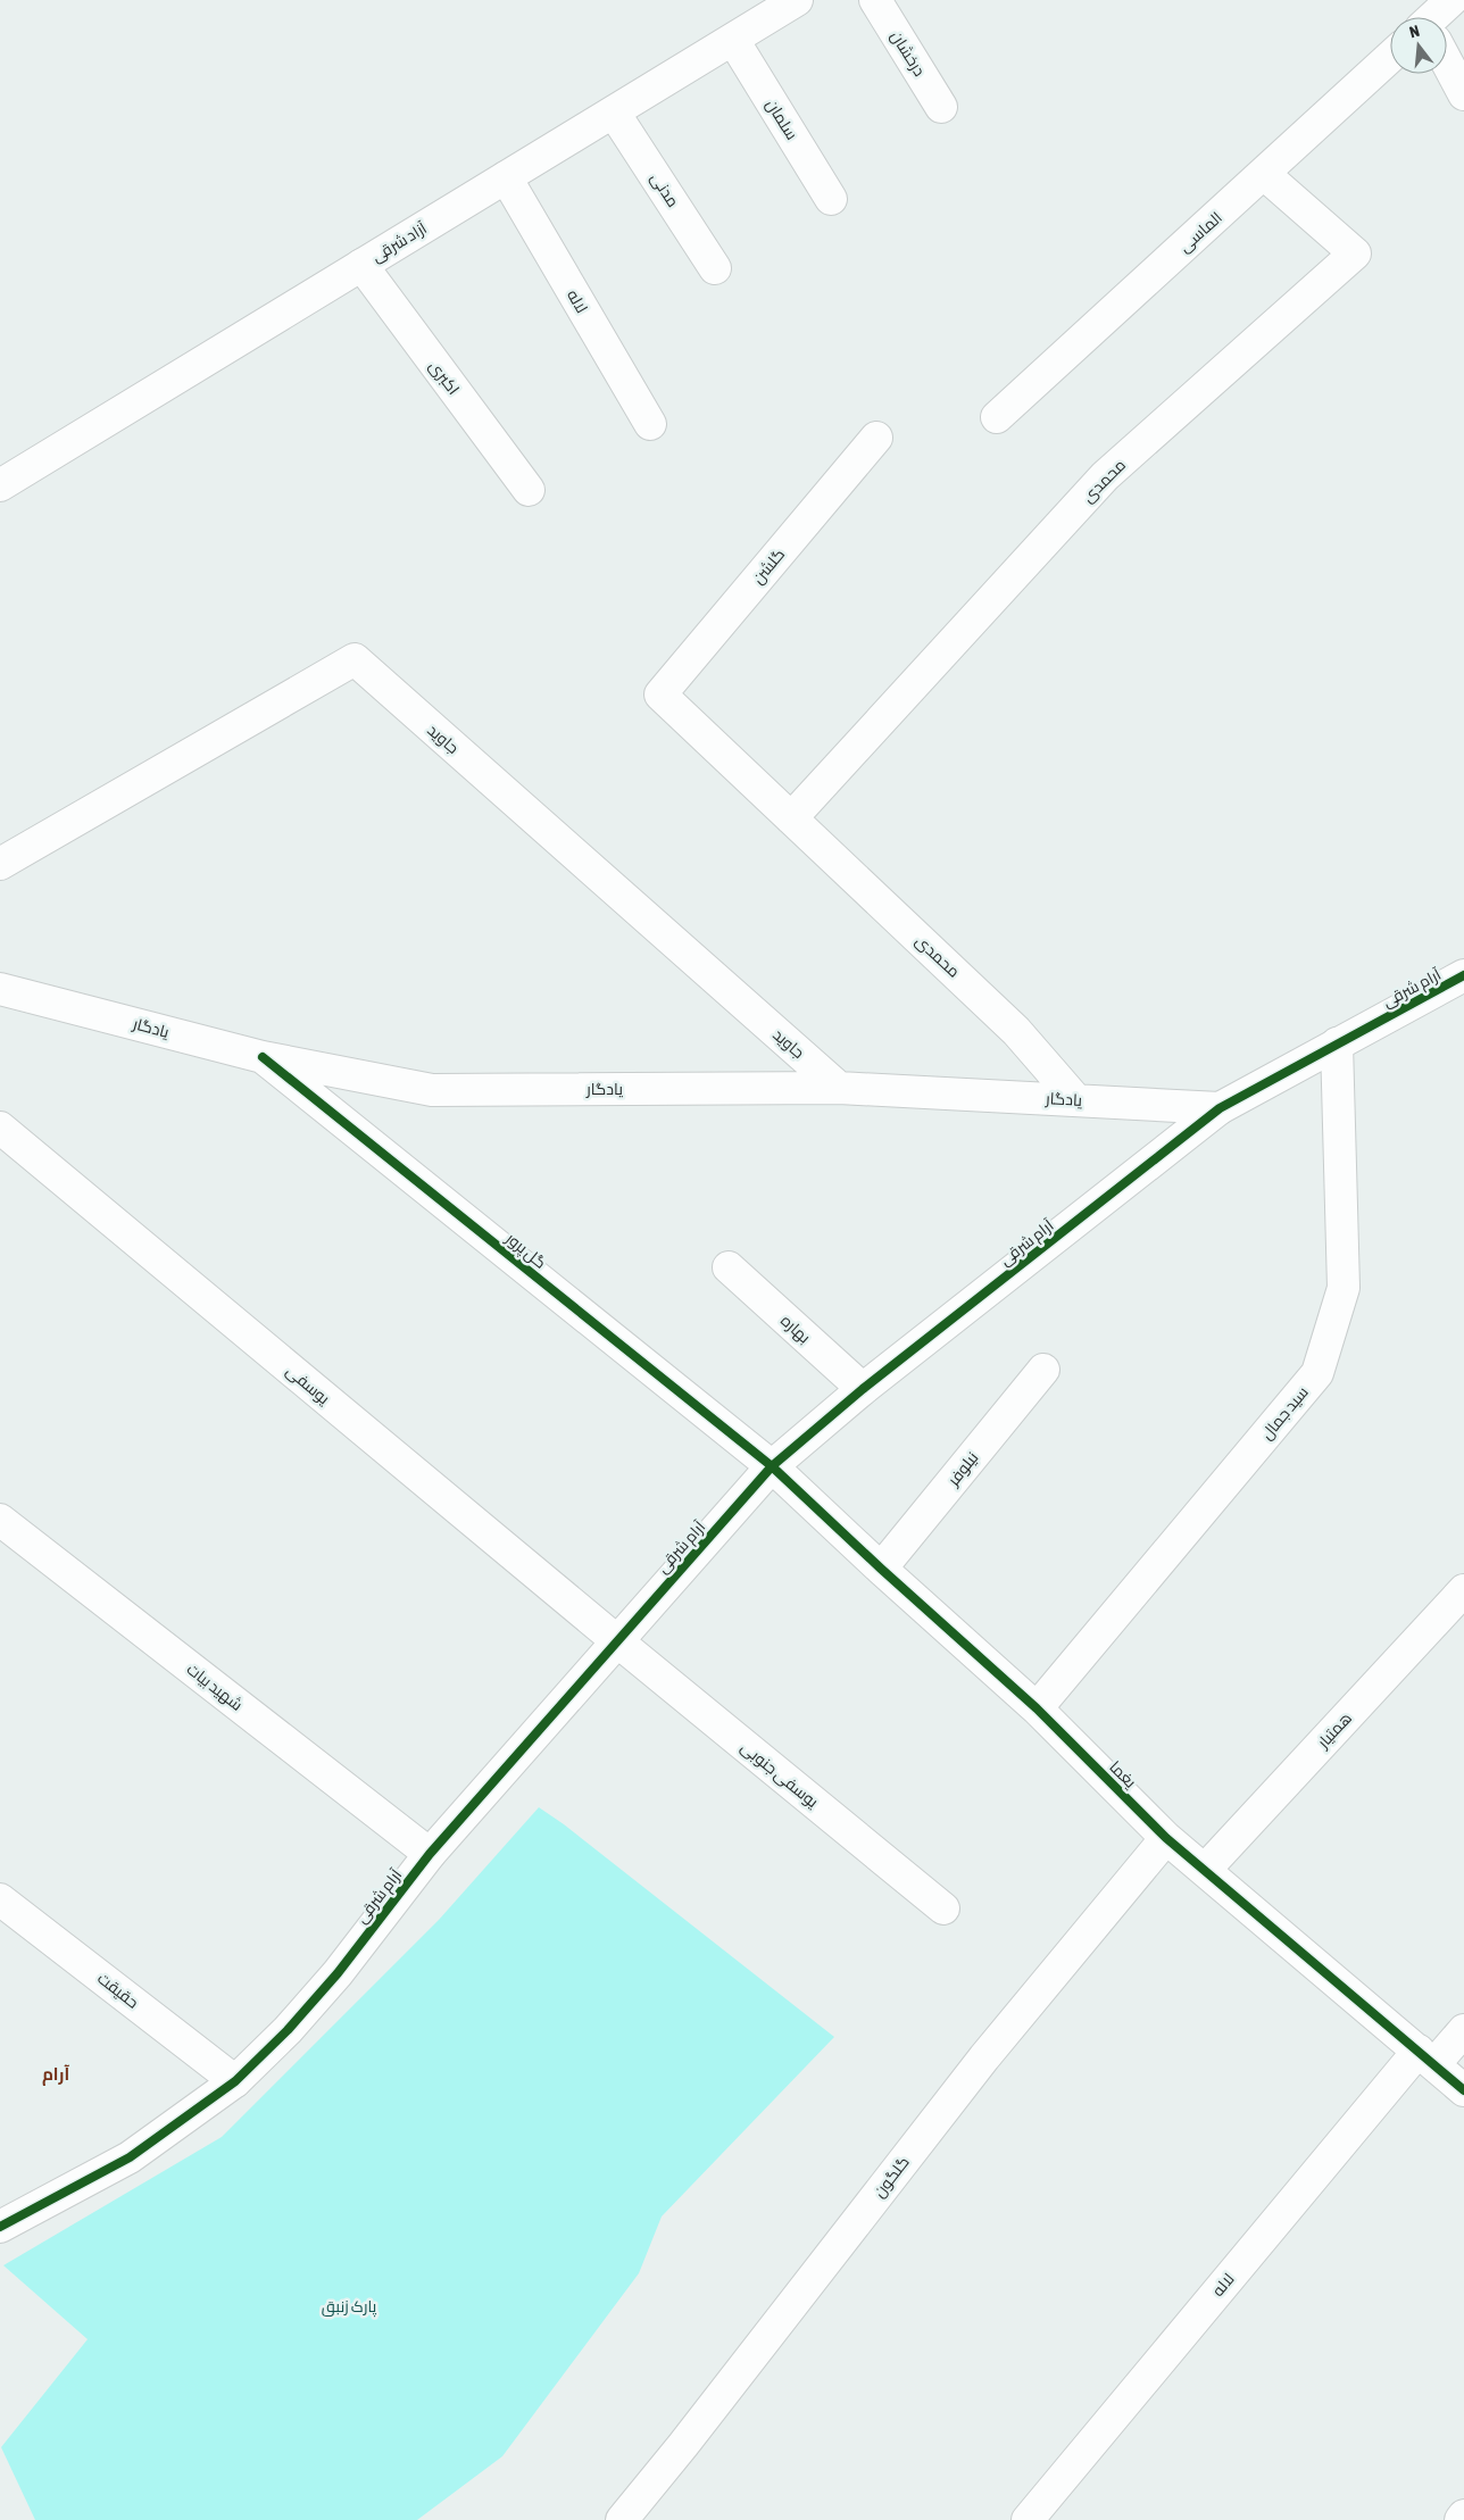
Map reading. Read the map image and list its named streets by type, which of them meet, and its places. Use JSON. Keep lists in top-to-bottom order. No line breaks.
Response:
{"streets":{"street":["درخشان","سلمان","مدنی","الماسی","آزاد شرقی","لاله","اکبری","محمدی","گلشن","جاوید","آرام شرقی","یادگار","گل پرور","بهاره","یوسفی","سید جمال","نیلوفر","شهید بیات","همتیار","یوسفی جنوبی","یغما","حقیقت","گلگون"]},"crossings":[["سلمان","آزاد شرقی"],["مدنی","آزاد شرقی"],["الماسی","محمدی"],["آزاد شرقی","لاله"],["آزاد شرقی","اکبری"],["لاله","یغما"],["محمدی","گلشن"],["محمدی","یادگار"],["جاوید","یادگار"],["آرام شرقی","یادگار"],["آرام شرقی","گل پرور"],["آرام شرقی","بهاره"],["آرام شرقی","یوسفی"],["آرام شرقی","سید جمال"],["آرام شرقی","شهید بیات"],["آرام شرقی","یوسفی جنوبی"],["آرام شرقی","یغما"],["آرام شرقی","حقیقت"],["یادگار","گل پرور"],["گل پرور","یغما"],["یوسفی","یوسفی جنوبی"],["سید جمال","یغما"],["نیلوفر","یغما"],["همتیار","یغما"],["یغما","گلگون"]],"districts":["آرام"],"parks":["پارک زنبق"],"north":"top"}
